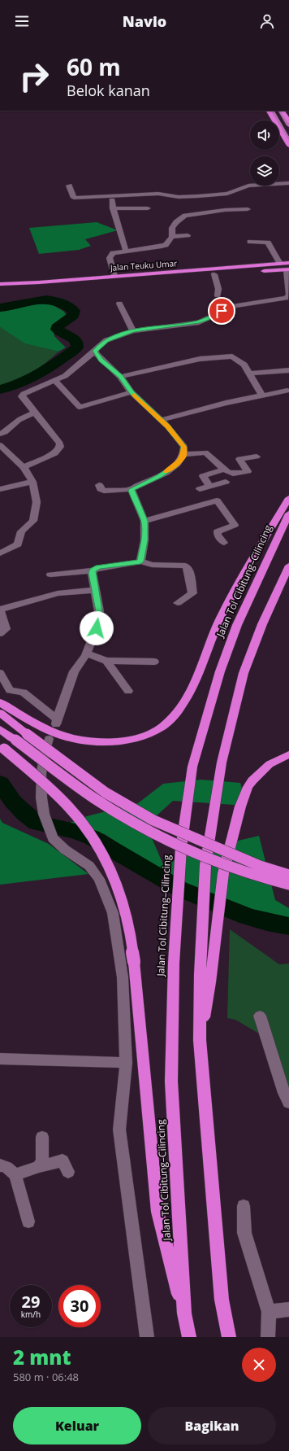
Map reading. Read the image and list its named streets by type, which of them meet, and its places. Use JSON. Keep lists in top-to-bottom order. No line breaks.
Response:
{"streets":{"highway":["Jalan Teuku Umar","Jalan Tol Cibitung–Cilincing"]},"page":{"header":"Navio","turn":["60 m","Belok kanan"],"speed":"29 km/h","limit":"30","heading":["2 mnt","580 m · 06:48"],"buttons":["Keluar","Bagikan"]}}
